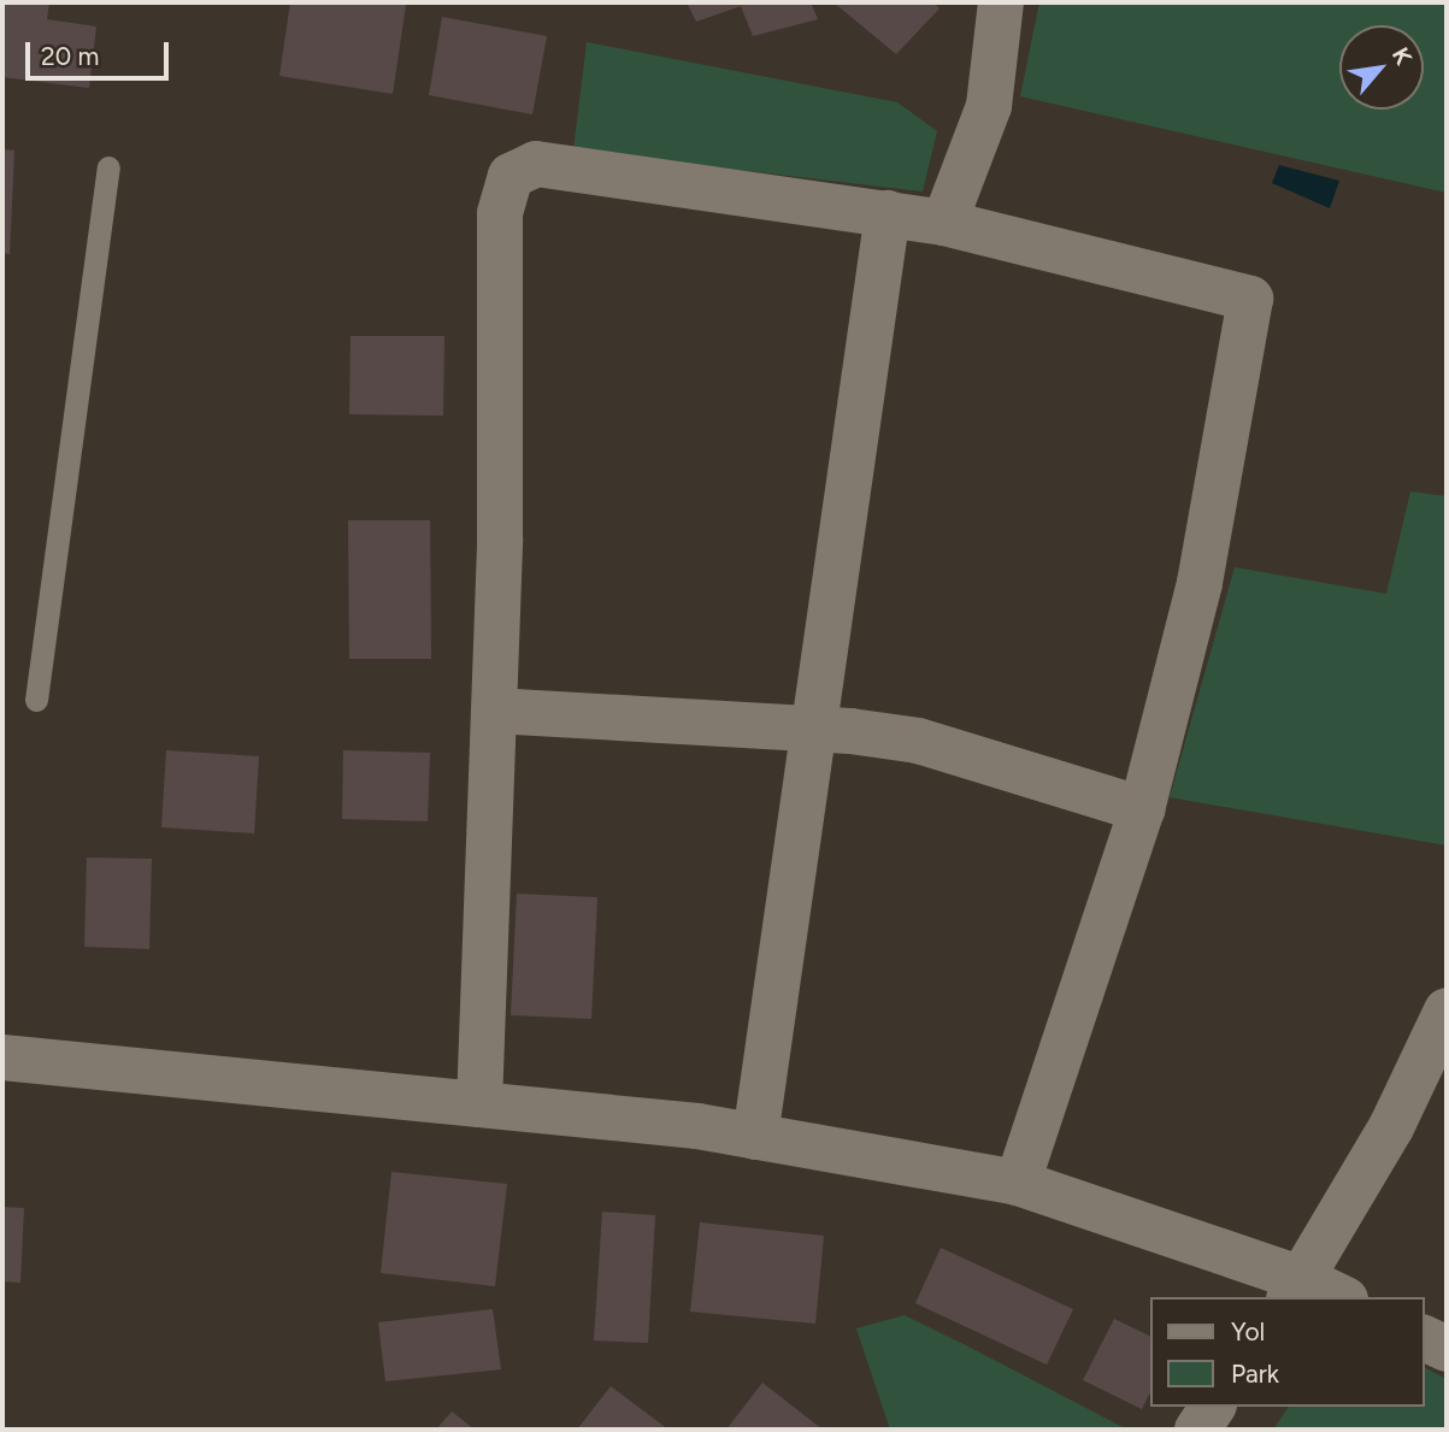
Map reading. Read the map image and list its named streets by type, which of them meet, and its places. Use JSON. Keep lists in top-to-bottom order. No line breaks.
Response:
{"legend":["Yol","Park"],"scale_bar":"20 m","north":"top right"}
